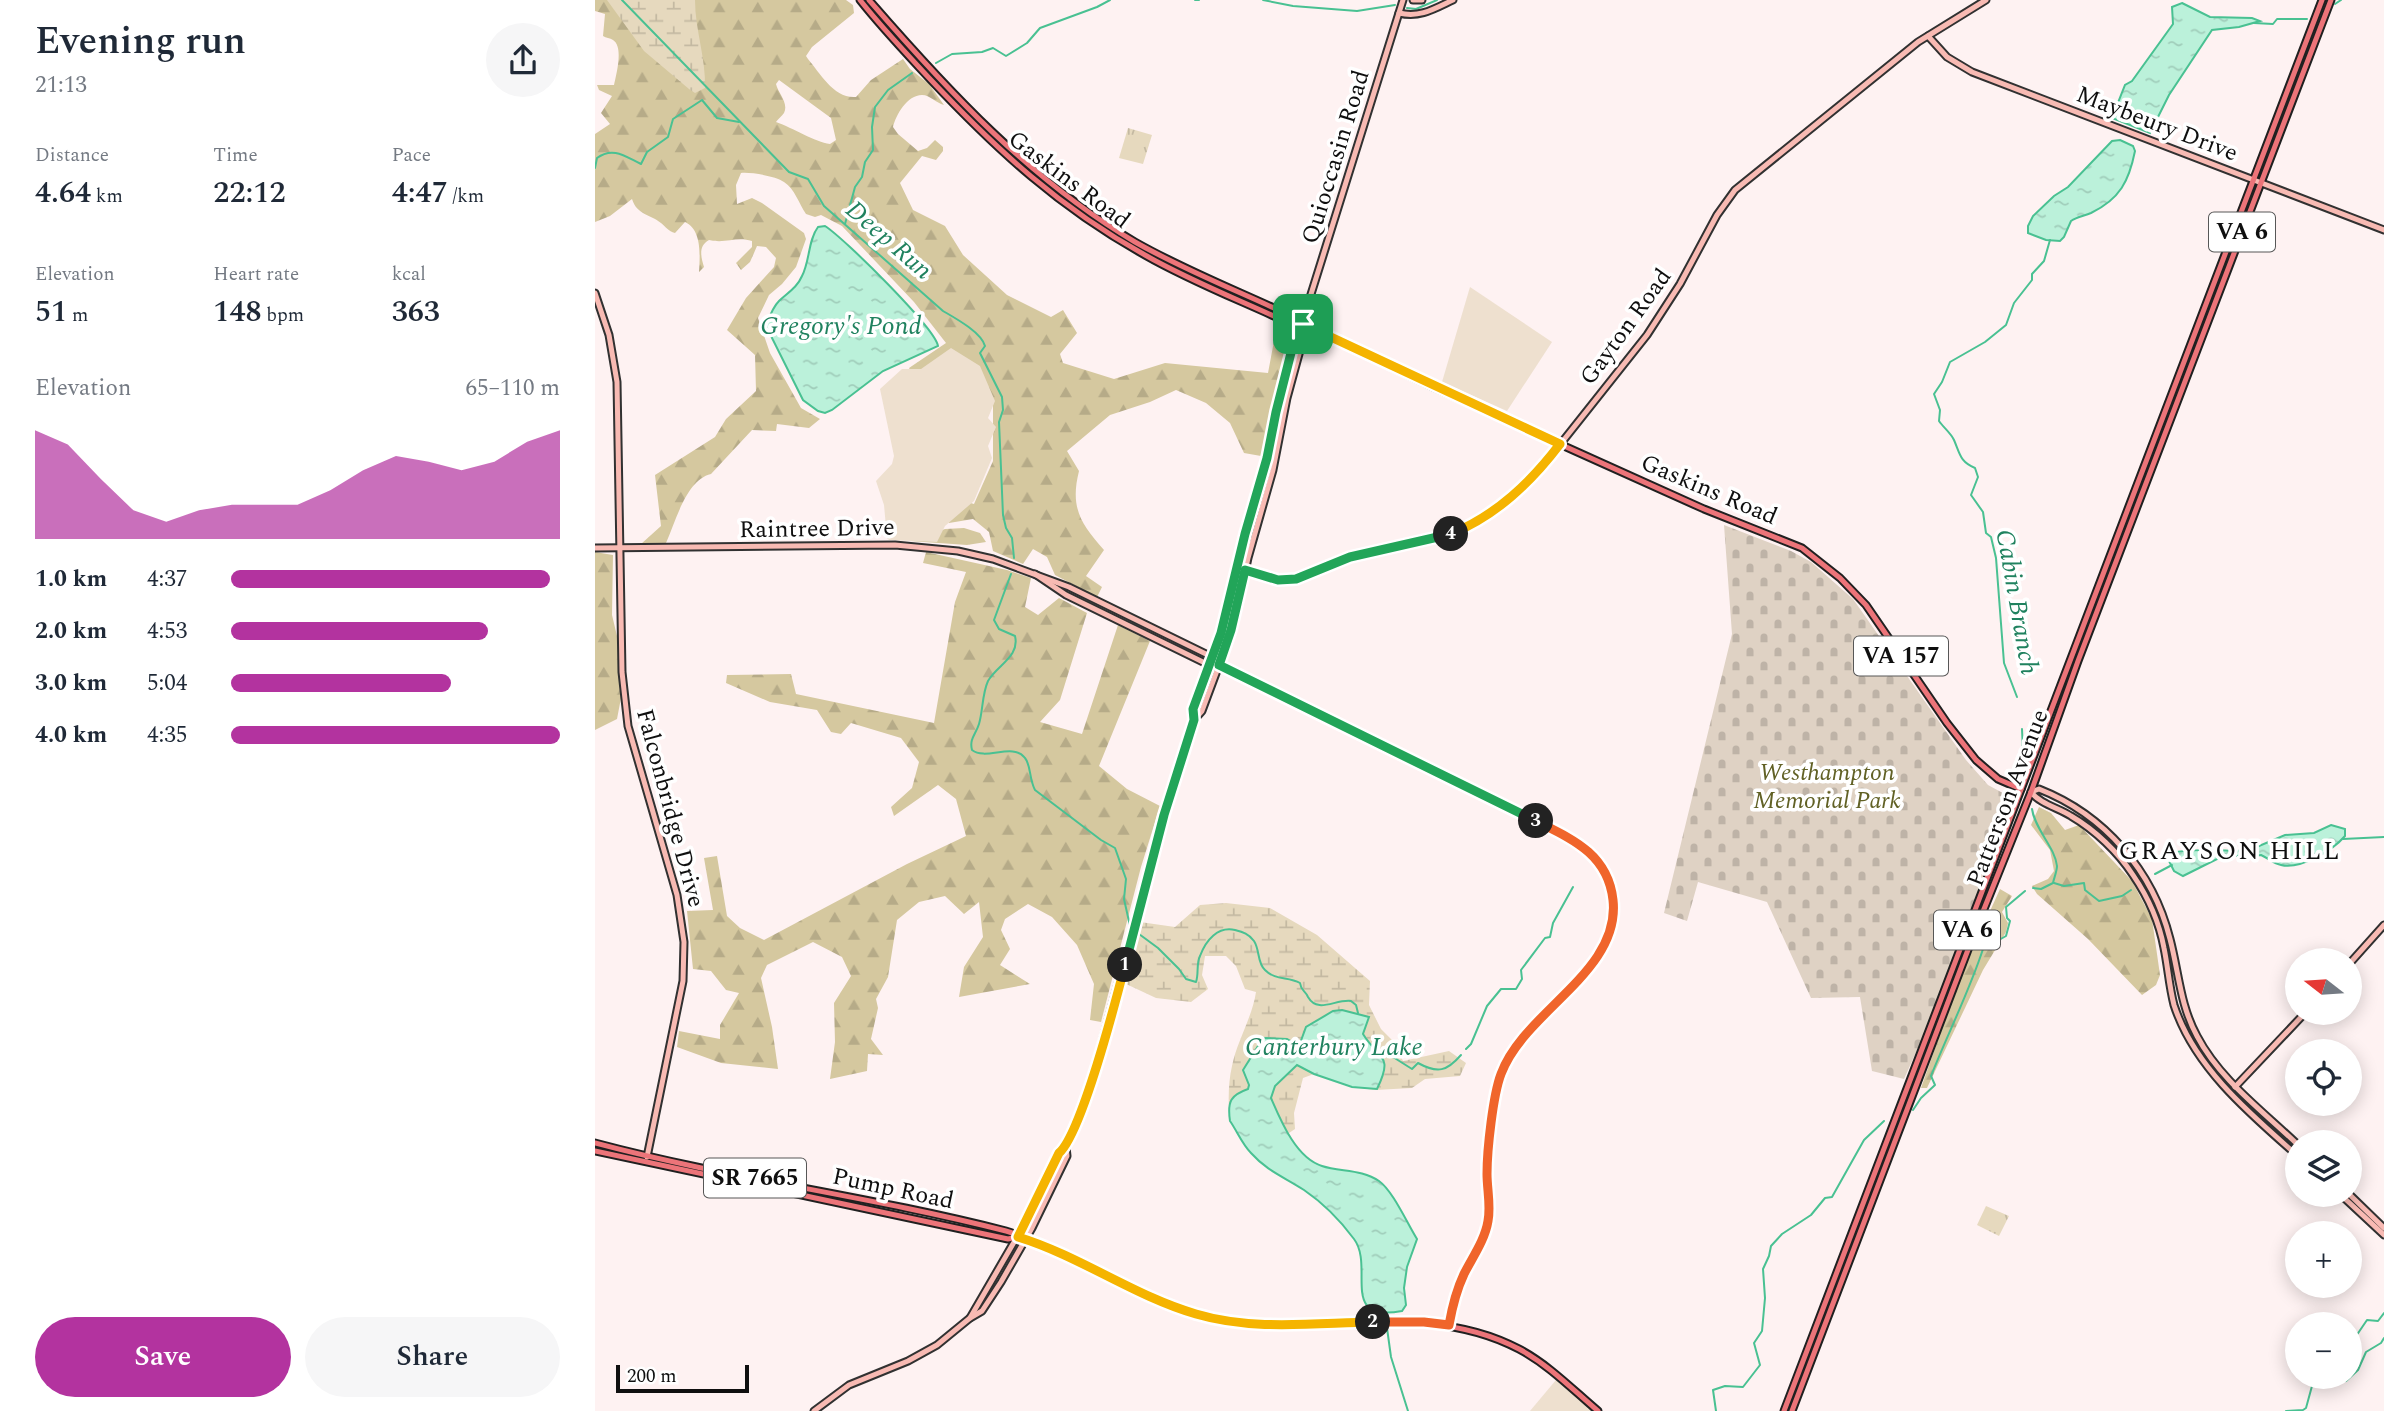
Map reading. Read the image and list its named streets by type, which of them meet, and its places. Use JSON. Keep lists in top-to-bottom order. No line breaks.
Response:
{"streets":{"main road":["Gaskins Road","VA 6","VA 157","Patterson Avenue","SR 7665","Pump Road"],"street":["Maybeury Drive","Quioccasin Road","Gayton Road","Raintree Drive","Falconbridge Drive"]},"crossings":[["Maybeury Drive","Gayton Road"],["Maybeury Drive","Patterson Avenue"],["Quioccasin Road","Gaskins Road"],["Quioccasin Road","Gayton Road"],["Gaskins Road","Gayton Road"],["Gaskins Road","VA 157"],["Gaskins Road","Patterson Avenue"],["Raintree Drive","Falconbridge Drive"],["Raintree Drive","Pump Road"],["VA 157","Patterson Avenue"],["Falconbridge Drive","Pump Road"]],"districts":["GRAYSON HILL"],"water":["Deep Run","Gregory's Pond","Cabin Branch","Canterbury Lake"],"parks":["Westhampton Memorial Park"],"scale_bar":"200 m","north":"left","page":{"heading":["Evening run","21:13"],"stats":[["Distance","4.64 km"],["Time","22:12"],["Pace","4:47 /km"],["Elevation","51 m"],["Heart rate","148 bpm"],["kcal","363"]],"chart":["Elevation","65–110 m"],"pins":["4","3","1","2"],"list":[{"name":"1.0 km","note":"4:37"},{"name":"2.0 km","note":"4:53"},{"name":"3.0 km","note":"5:04"},{"name":"4.0 km","note":"4:35"}],"map_buttons":["+","−"],"buttons":["Save","Share"],"scale":"200 m"}}
